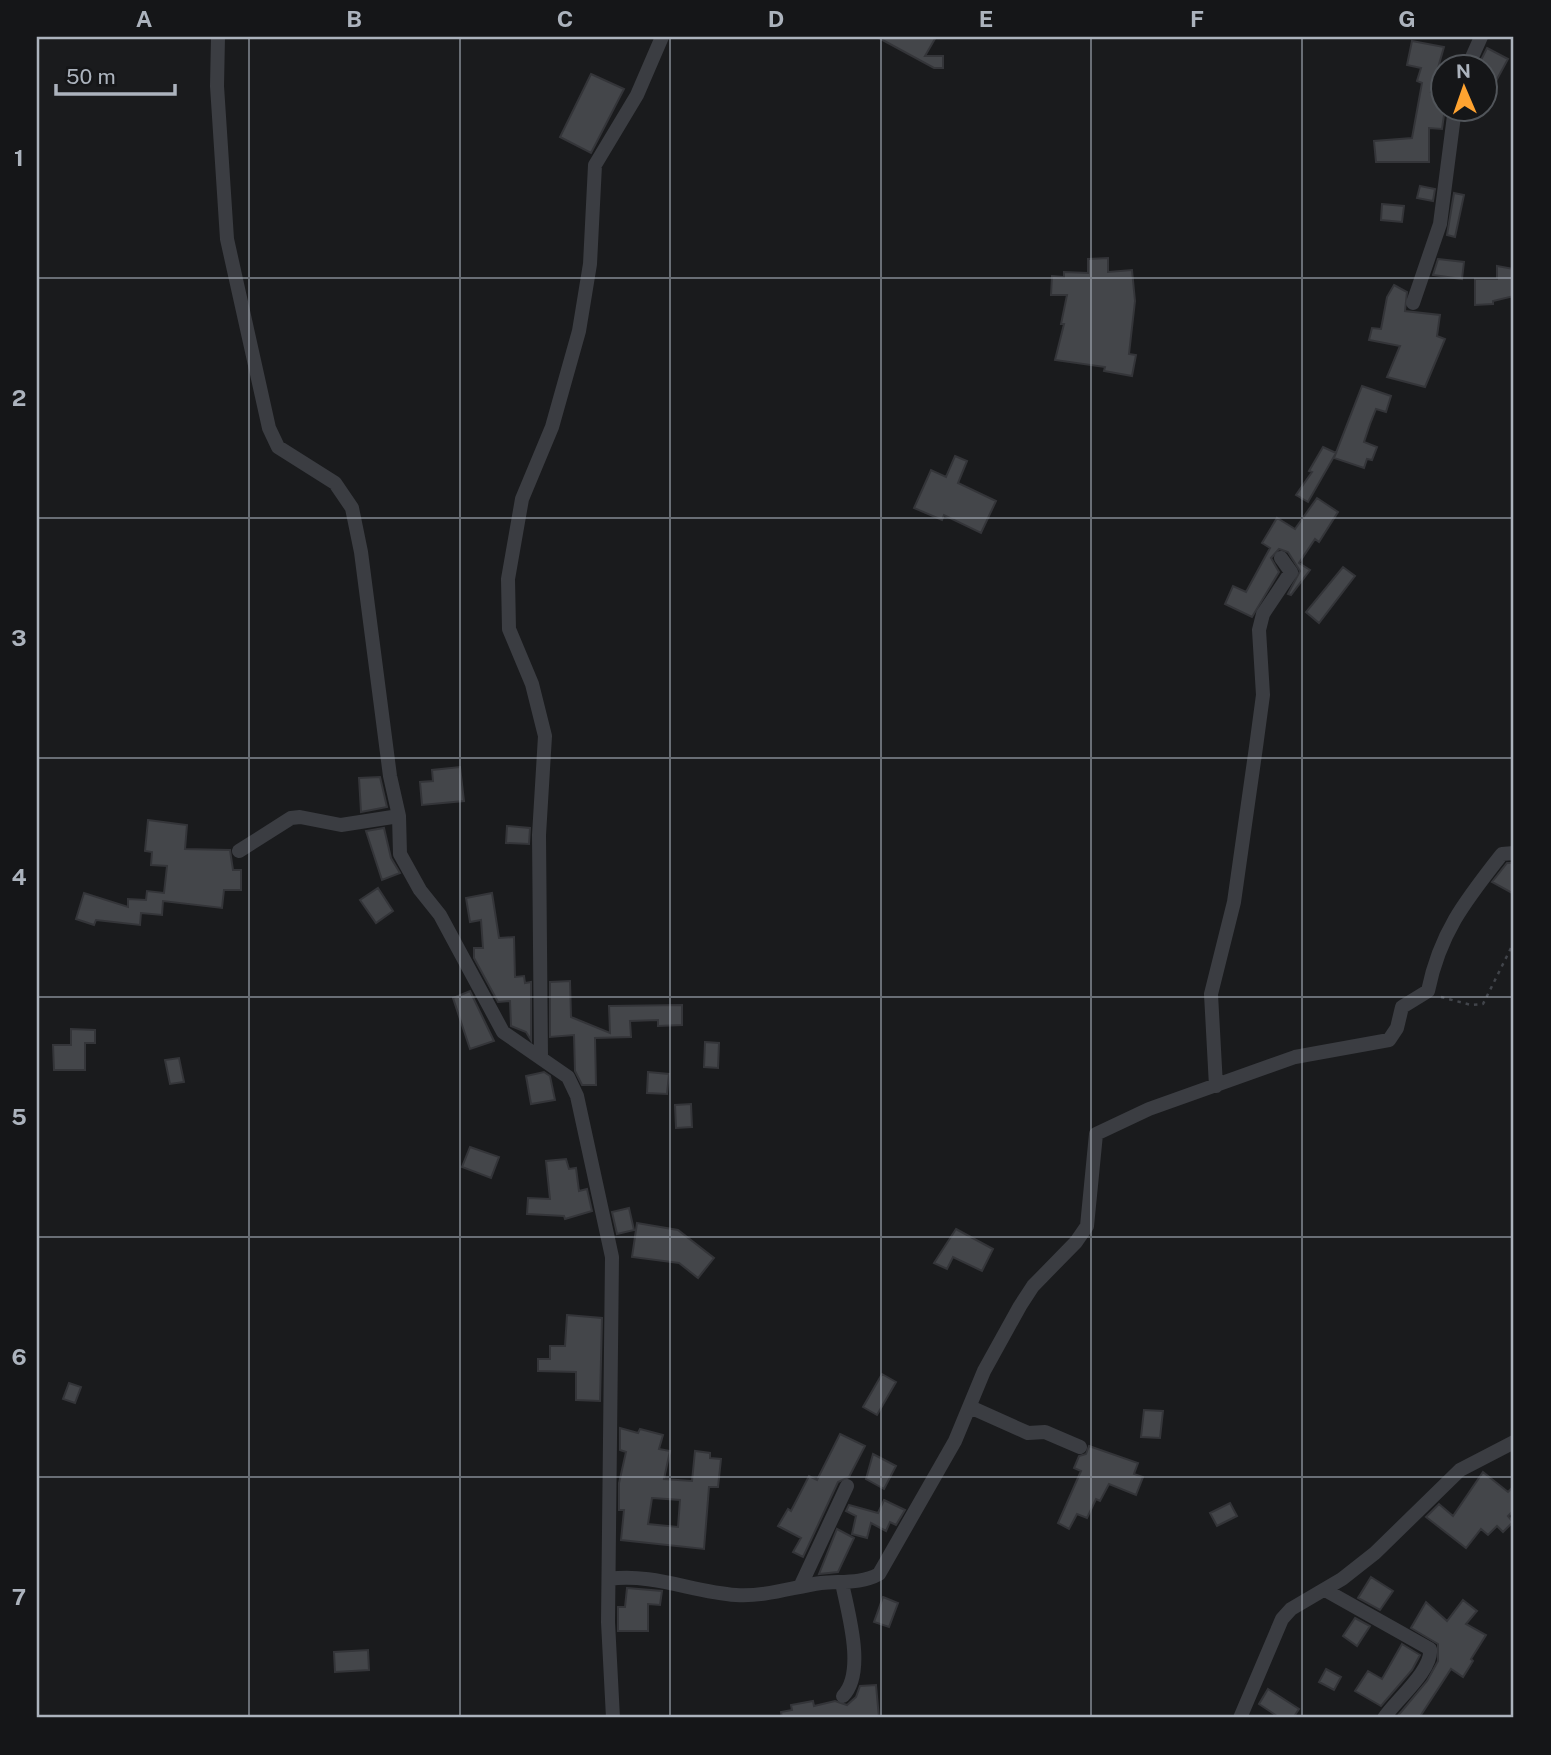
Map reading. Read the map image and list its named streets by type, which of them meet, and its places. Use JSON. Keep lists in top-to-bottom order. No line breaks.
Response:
{"scale_bar":"50 m","north":"top","grid":{"columns":["A","B","C","D","E","F","G"],"rows":["1","2","3","4","5","6","7"]}}
